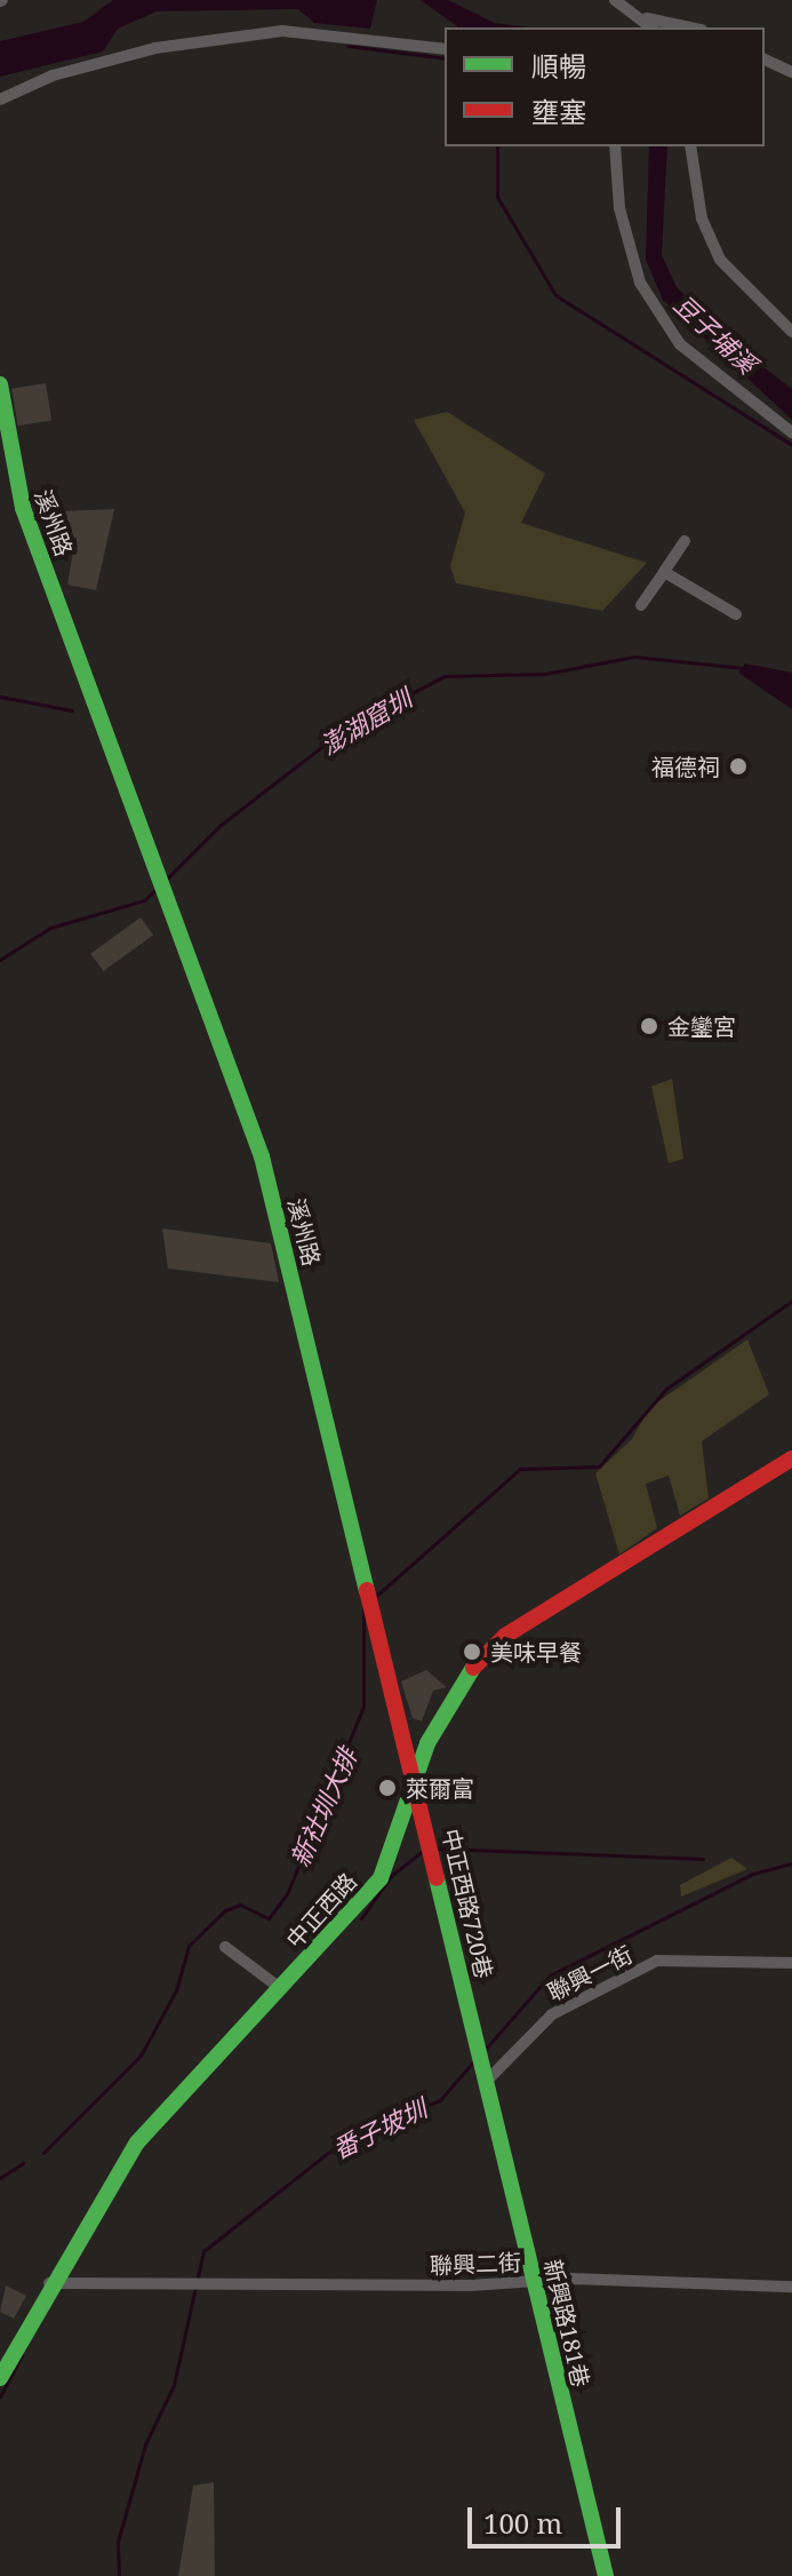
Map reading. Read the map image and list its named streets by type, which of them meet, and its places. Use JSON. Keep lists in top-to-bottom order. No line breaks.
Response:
{"streets":{"street":["溪州路","中正西路720巷","中正西路","聯興一街","聯興二街","新興路181巷"]},"crossings":[["溪州路","中正西路720巷"],["溪州路","中正西路"],["中正西路720巷","中正西路"],["中正西路720巷","聯興一街"],["中正西路720巷","新興路181巷"],["中正西路","聯興二街"],["聯興一街","新興路181巷"],["聯興二街","新興路181巷"]],"water":["豆子埔溪","澎湖窟圳","新社圳大排","番子坡圳"],"places":["福德祠","金鑾宮","美味早餐","萊爾富"],"legend":["順暢","壅塞"],"scale_bar":"100 m"}
